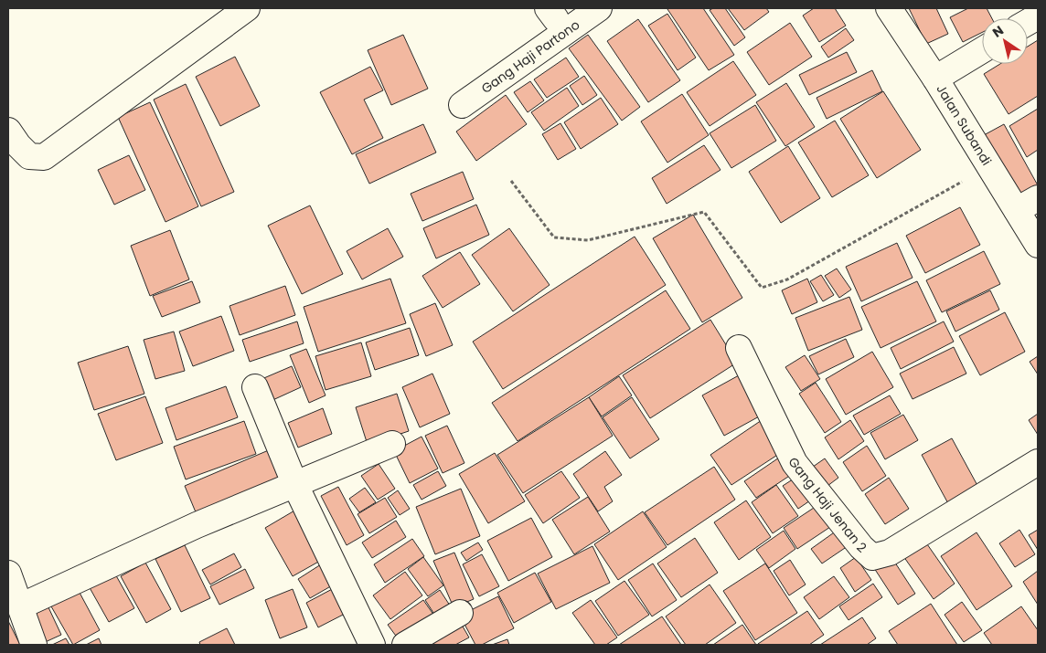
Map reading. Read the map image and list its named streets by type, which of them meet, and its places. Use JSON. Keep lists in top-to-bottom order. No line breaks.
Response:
{"streets":{"street":["Gang Haji Partono","Jalan Subandi","Gang Haji Jenan 2"]},"north":"top left"}
